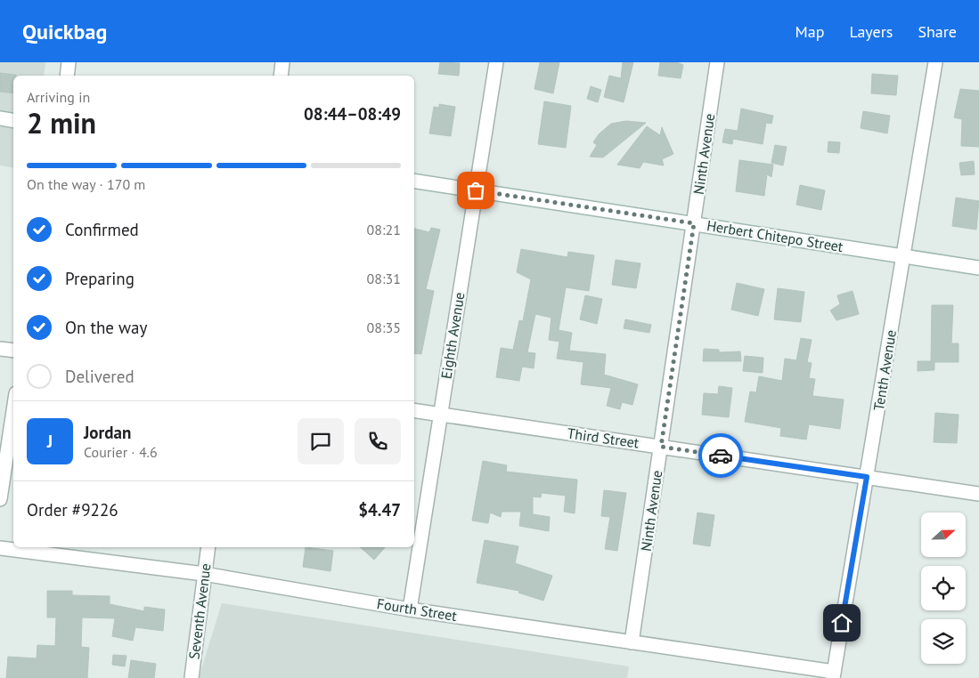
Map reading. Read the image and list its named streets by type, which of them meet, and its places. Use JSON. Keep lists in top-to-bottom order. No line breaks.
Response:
{"streets":{"street":["Ninth Avenue","Herbert Chitepo Street","Eighth Avenue","Tenth Avenue","Third Street","Fourth Street","Seventh Avenue"]},"crossings":[["Ninth Avenue","Herbert Chitepo Street"],["Ninth Avenue","Third Street"],["Ninth Avenue","Fourth Street"],["Herbert Chitepo Street","Eighth Avenue"],["Herbert Chitepo Street","Tenth Avenue"],["Eighth Avenue","Third Street"],["Eighth Avenue","Fourth Street"],["Tenth Avenue","Third Street"],["Tenth Avenue","Fourth Street"],["Fourth Street","Seventh Avenue"]],"north":"right","page":{"header":"Quickbag","nav":["Map","Layers","Share"],"heading":["2 min","Arriving in","08:44–08:49"],"panel":["Jordan","Courier · 4.6","Order #9226","$4.47"],"bar":"On the way · 170 m","list":[["Confirmed","08:21"],["Preparing","08:31"],["On the way","08:35"],"Delivered"],"round":"J"}}
